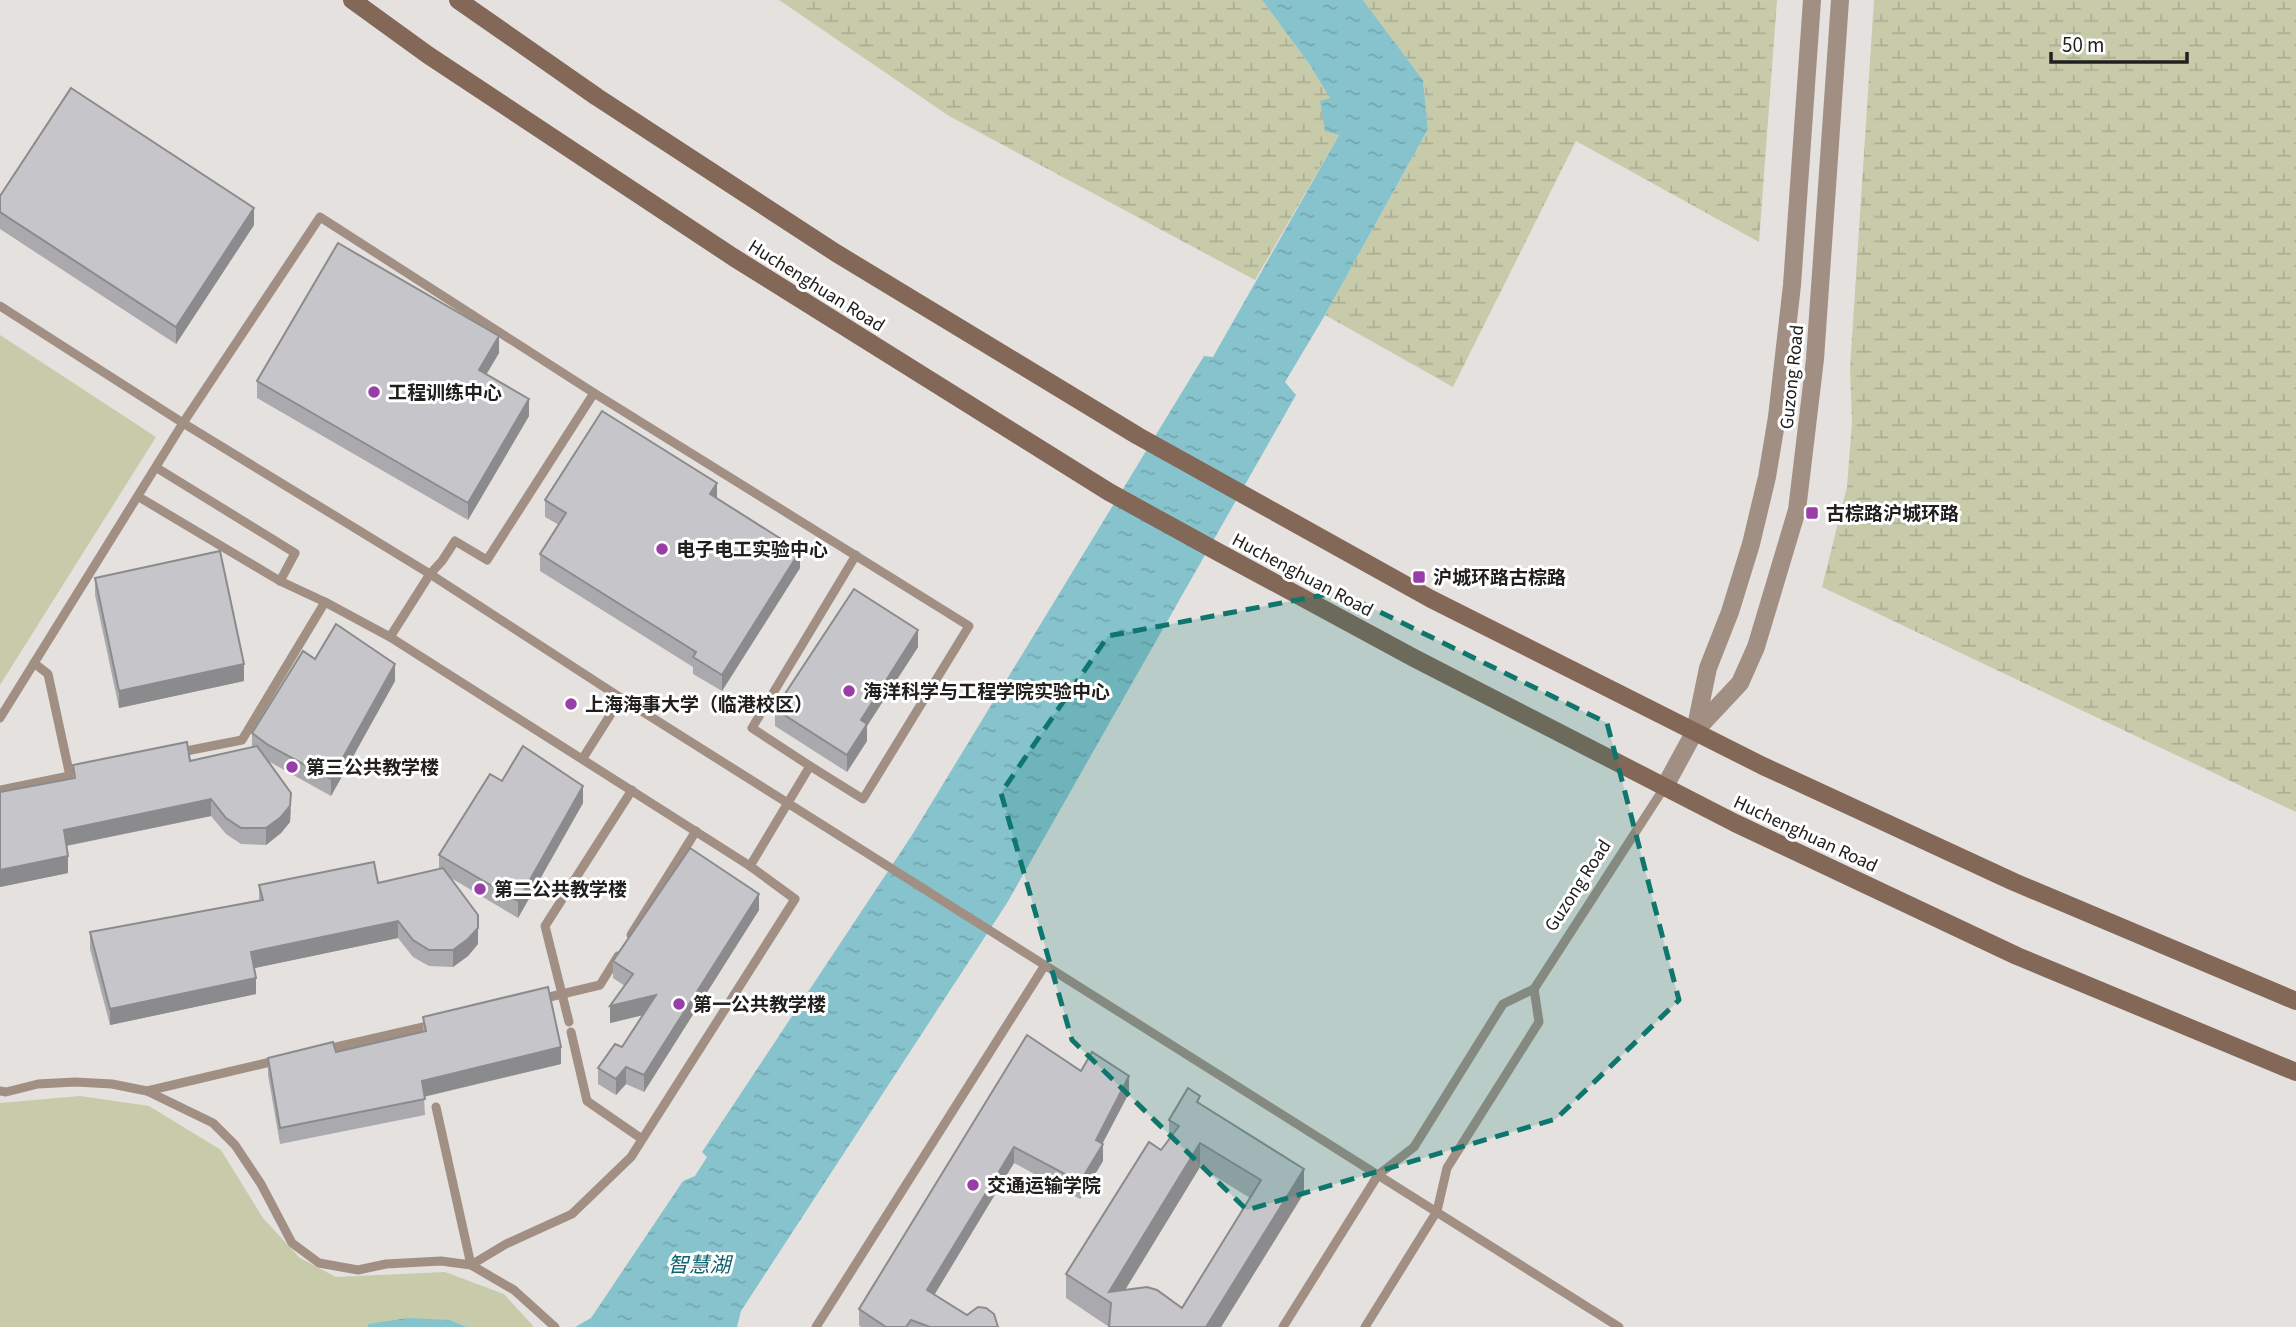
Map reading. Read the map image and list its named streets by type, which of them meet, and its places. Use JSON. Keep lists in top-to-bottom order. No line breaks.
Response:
{"streets":{"main road":["Huchenghuan Road"],"street":["Guzong Road"]},"crossings":[["Huchenghuan Road","Guzong Road"]],"water":["智慧湖"],"places":{"other":["工程训练中心","电子电工实验中心","海洋科学与工程学院实验中心","上海海事大学（临港校区）","第三公共教学楼","第二公共教学楼","第一公共教学楼","交通运输学院"],"transit":["古棕路沪城环路","沪城环路古棕路"]},"scale_bar":"50 m"}
